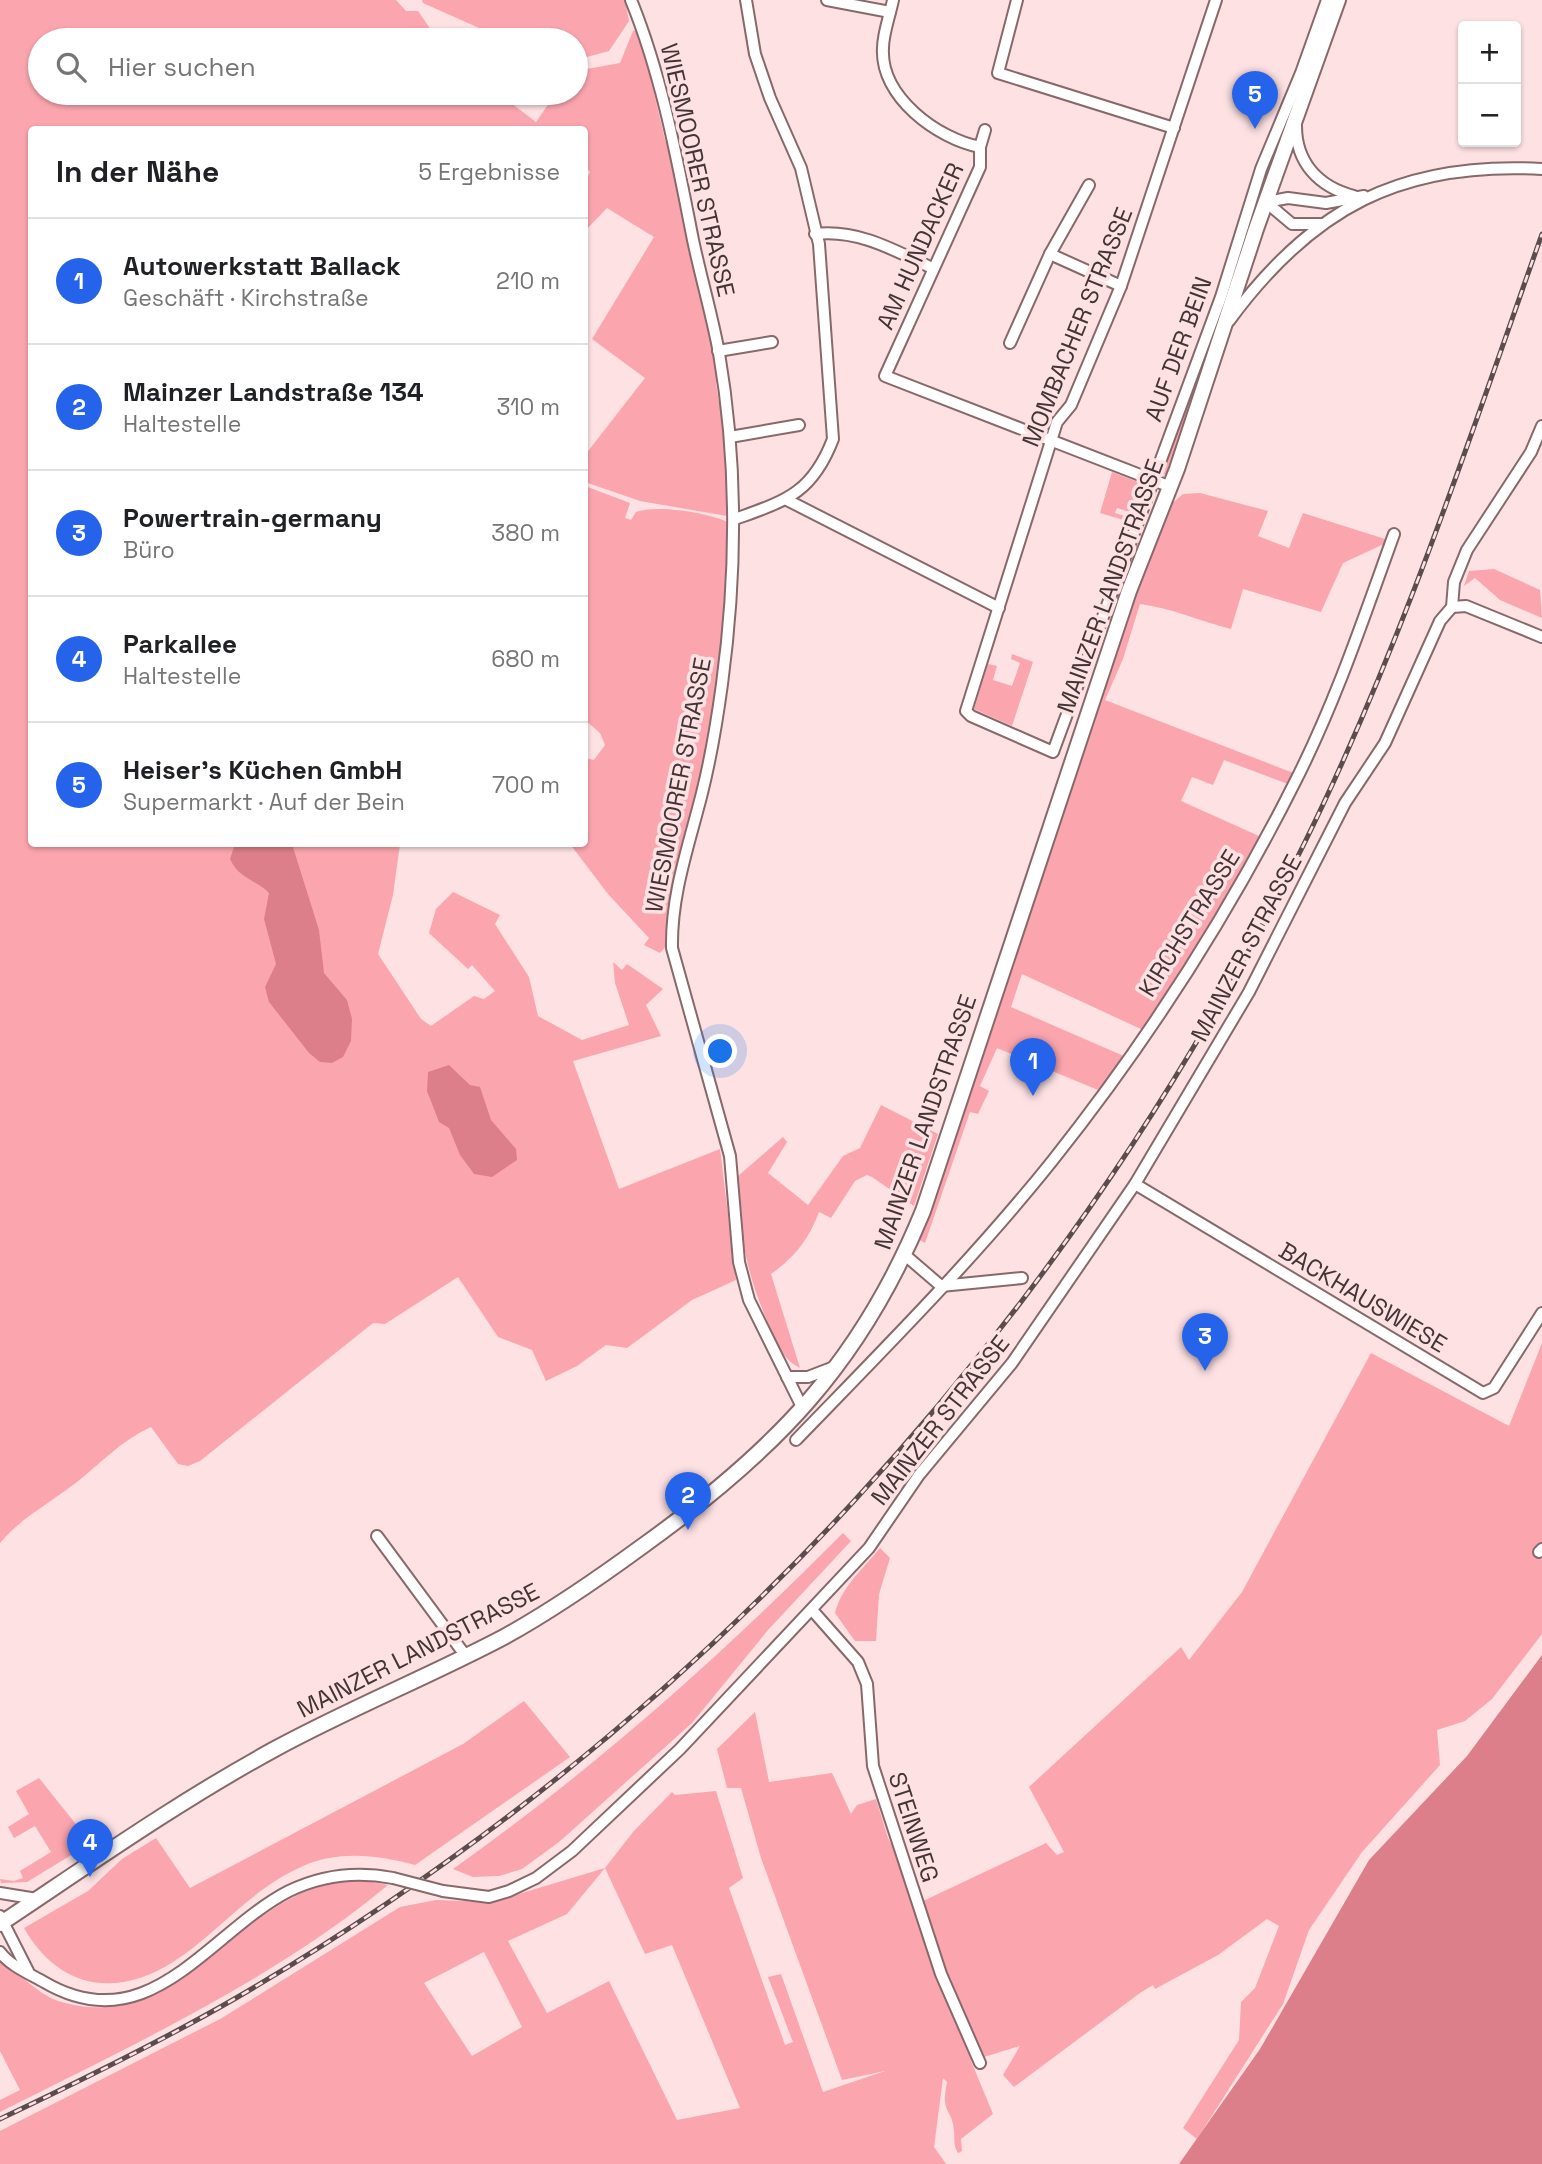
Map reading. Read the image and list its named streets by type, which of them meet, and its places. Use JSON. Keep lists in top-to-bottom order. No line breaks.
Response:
{"streets":{"main road":["MAINZER LANDSTRASSE"],"street":["WIESMOORER STRASSE","AM HUNDACKER","MOMBACHER STRASSE","AUF DER BEIN","KIRCHSTRASSE","MAINZER STRASSE","BACKHAUSWIESE","STEINWEG"]},"crossings":[["WIESMOORER STRASSE","MAINZER LANDSTRASSE"],["AM HUNDACKER","MOMBACHER STRASSE"],["MOMBACHER STRASSE","AUF DER BEIN"],["MAINZER STRASSE","BACKHAUSWIESE"],["MAINZER STRASSE","STEINWEG"]],"page":{"map_buttons":["+","−"],"search":"Hier suchen","pins":["5","1","3","2","4"],"heading":["In der Nähe","5 Ergebnisse"],"list":[{"mark":"1","name":"Autowerkstatt Ballack","note":"Geschäft · Kirchstraße","value":"210 m"},{"mark":"2","name":"Mainzer Landstraße 134","note":"Haltestelle","value":"310 m"},{"mark":"3","name":"Powertrain-germany","note":"Büro","value":"380 m"},{"mark":"4","name":"Parkallee","note":"Haltestelle","value":"680 m"},{"mark":"5","name":"Heiser's Küchen GmbH","note":"Supermarkt · Auf der Bein","value":"700 m"}]}}
